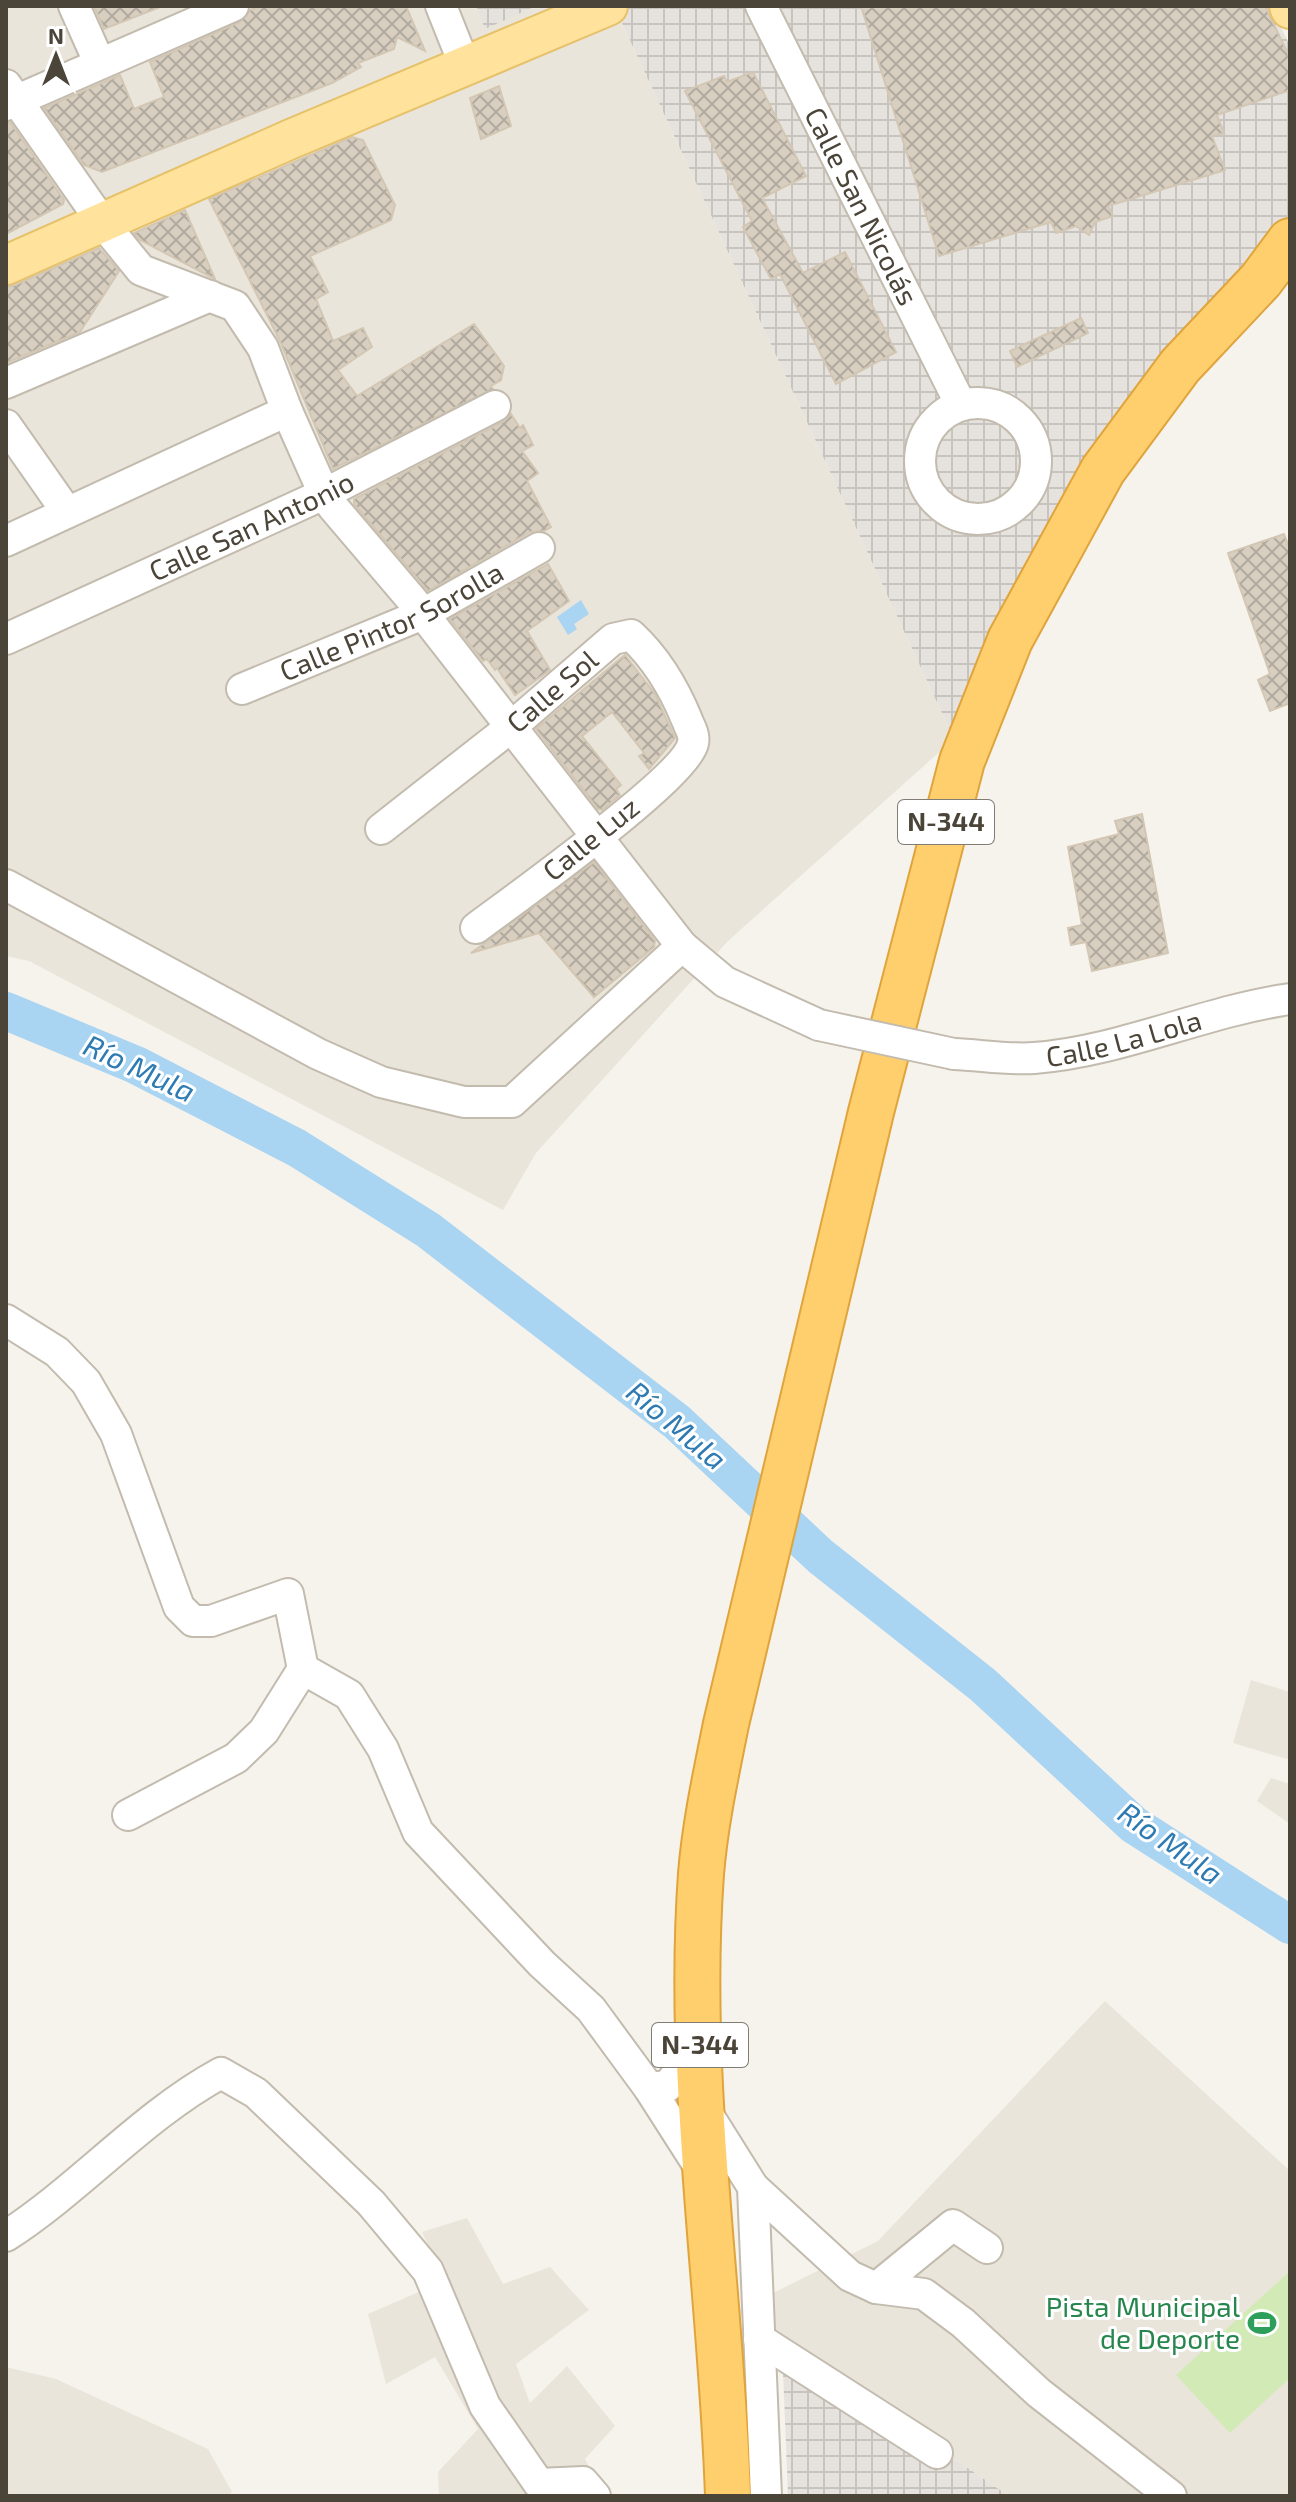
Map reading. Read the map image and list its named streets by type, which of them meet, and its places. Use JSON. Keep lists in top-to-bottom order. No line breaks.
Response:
{"streets":{"highway":["N-344"],"street":["Calle San Nicolás","Calle San Antonio","Calle Pintor Sorolla","Calle Sol","Calle Luz","Calle La Lola"]},"crossings":[["Calle San Antonio","Calle La Lola"],["Calle Pintor Sorolla","Calle La Lola"],["Calle Sol","Calle Luz"],["Calle Sol","Calle La Lola"],["Calle Luz","Calle La Lola"]],"water":["Río Mula"],"places":{"sports":["Pista Municipal de Deporte"]},"north":"top"}
